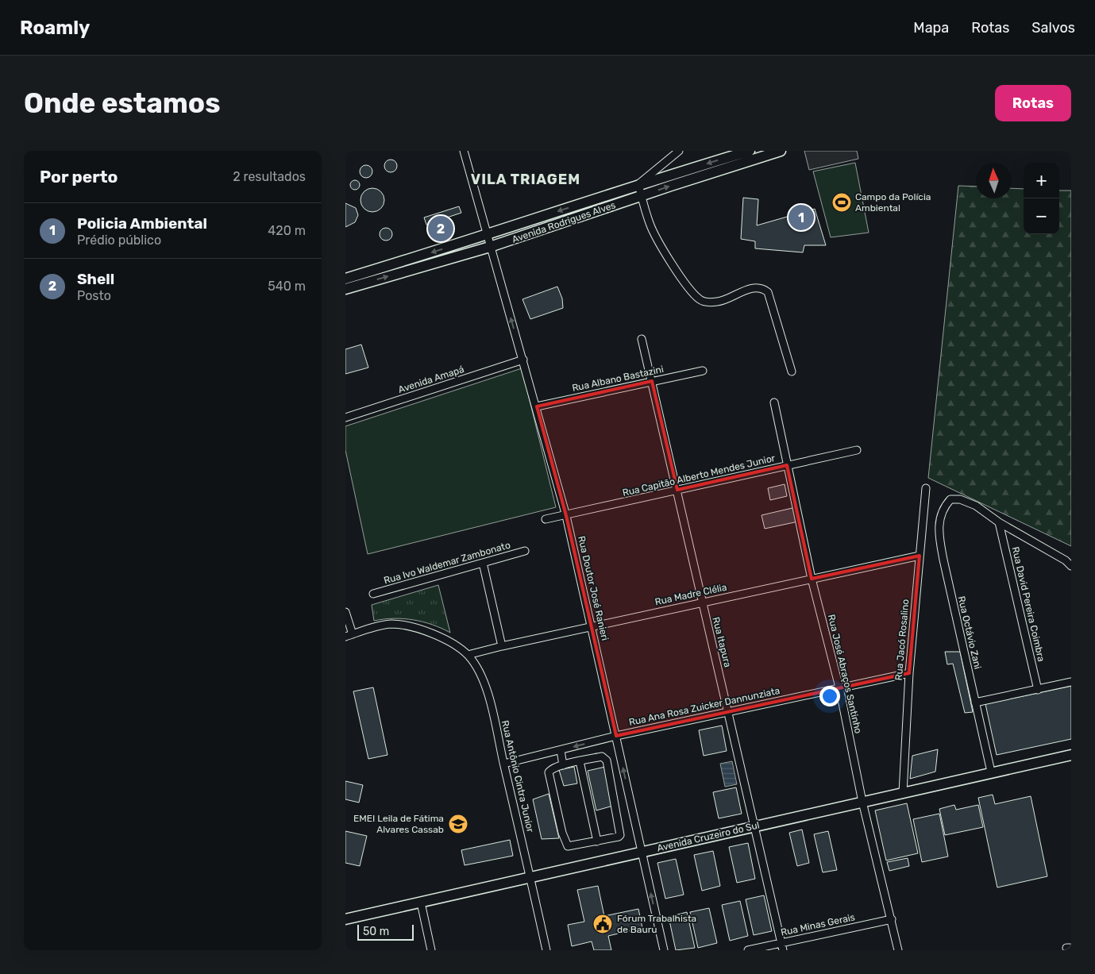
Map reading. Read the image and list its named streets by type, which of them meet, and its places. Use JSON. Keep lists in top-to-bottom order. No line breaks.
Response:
{"streets":{"main road":["Avenida Rodrigues Alves","Avenida Cruzeiro do Sul"],"street":["Rua Albano Bastazini","Avenida Amapá","Rua Capitão Alberto Mendes Junior","Rua Ivo Waldemar Zambonato","Rua Doutor José Ranieri","Rua Madre Clélia","Rua David Pereira Coimbra","Rua Octávio Zani","Rua Jacó Rosalino","Rua Itapura","Rua José Abraços Santinho","Rua Ana Rosa Zuicker Dannunziata","Rua Antônio Cintra Junior","Rua Minas Gerais"]},"crossings":[["Avenida Rodrigues Alves","Rua Doutor José Ranieri"],["Rua Albano Bastazini","Rua Doutor José Ranieri"],["Rua Albano Bastazini","Rua Itapura"],["Avenida Amapá","Rua Doutor José Ranieri"],["Rua Capitão Alberto Mendes Junior","Rua Doutor José Ranieri"],["Rua Capitão Alberto Mendes Junior","Rua Itapura"],["Rua Capitão Alberto Mendes Junior","Rua José Abraços Santinho"],["Rua Doutor José Ranieri","Rua Madre Clélia"],["Rua Doutor José Ranieri","Rua Ana Rosa Zuicker Dannunziata"],["Rua Doutor José Ranieri","Avenida Cruzeiro do Sul"],["Rua Madre Clélia","Rua Jacó Rosalino"],["Rua Madre Clélia","Rua Itapura"],["Rua Madre Clélia","Rua José Abraços Santinho"],["Rua Madre Clélia","Rua Antônio Cintra Junior"],["Rua David Pereira Coimbra","Rua Octávio Zani"],["Rua Octávio Zani","Avenida Cruzeiro do Sul"],["Rua Jacó Rosalino","Rua Ana Rosa Zuicker Dannunziata"],["Rua Jacó Rosalino","Avenida Cruzeiro do Sul"],["Rua Itapura","Rua Ana Rosa Zuicker Dannunziata"],["Rua Itapura","Avenida Cruzeiro do Sul"],["Rua Itapura","Rua Minas Gerais"],["Rua José Abraços Santinho","Rua Ana Rosa Zuicker Dannunziata"],["Rua José Abraços Santinho","Avenida Cruzeiro do Sul"],["Rua José Abraços Santinho","Rua Minas Gerais"],["Rua Ana Rosa Zuicker Dannunziata","Rua Antônio Cintra Junior"],["Rua Antônio Cintra Junior","Avenida Cruzeiro do Sul"]],"one_way":["Rua Doutor José Ranieri"],"districts":["VILA TRIAGEM"],"places":{"sports":["Campo da Polícia Ambiental"],"school or university":["EMEI Leila de Fátima Alvares Cassab"],"public building":["Fórum Trabalhista de Bauru"]},"scale_bar":"50 m","north":"top","page":{"header":"Roamly","nav":["Mapa","Rotas","Salvos"],"buttons":"Rotas","title":"Onde estamos","heading":["Por perto","2 resultados"],"map_buttons":["+","−"],"list":[{"mark":"1","name":"Policia Ambiental","note":"Prédio público","value":"420 m"},{"mark":"2","name":"Shell","note":"Posto","value":"540 m"}],"pins":["1","2"],"scale":"50 m"}}
